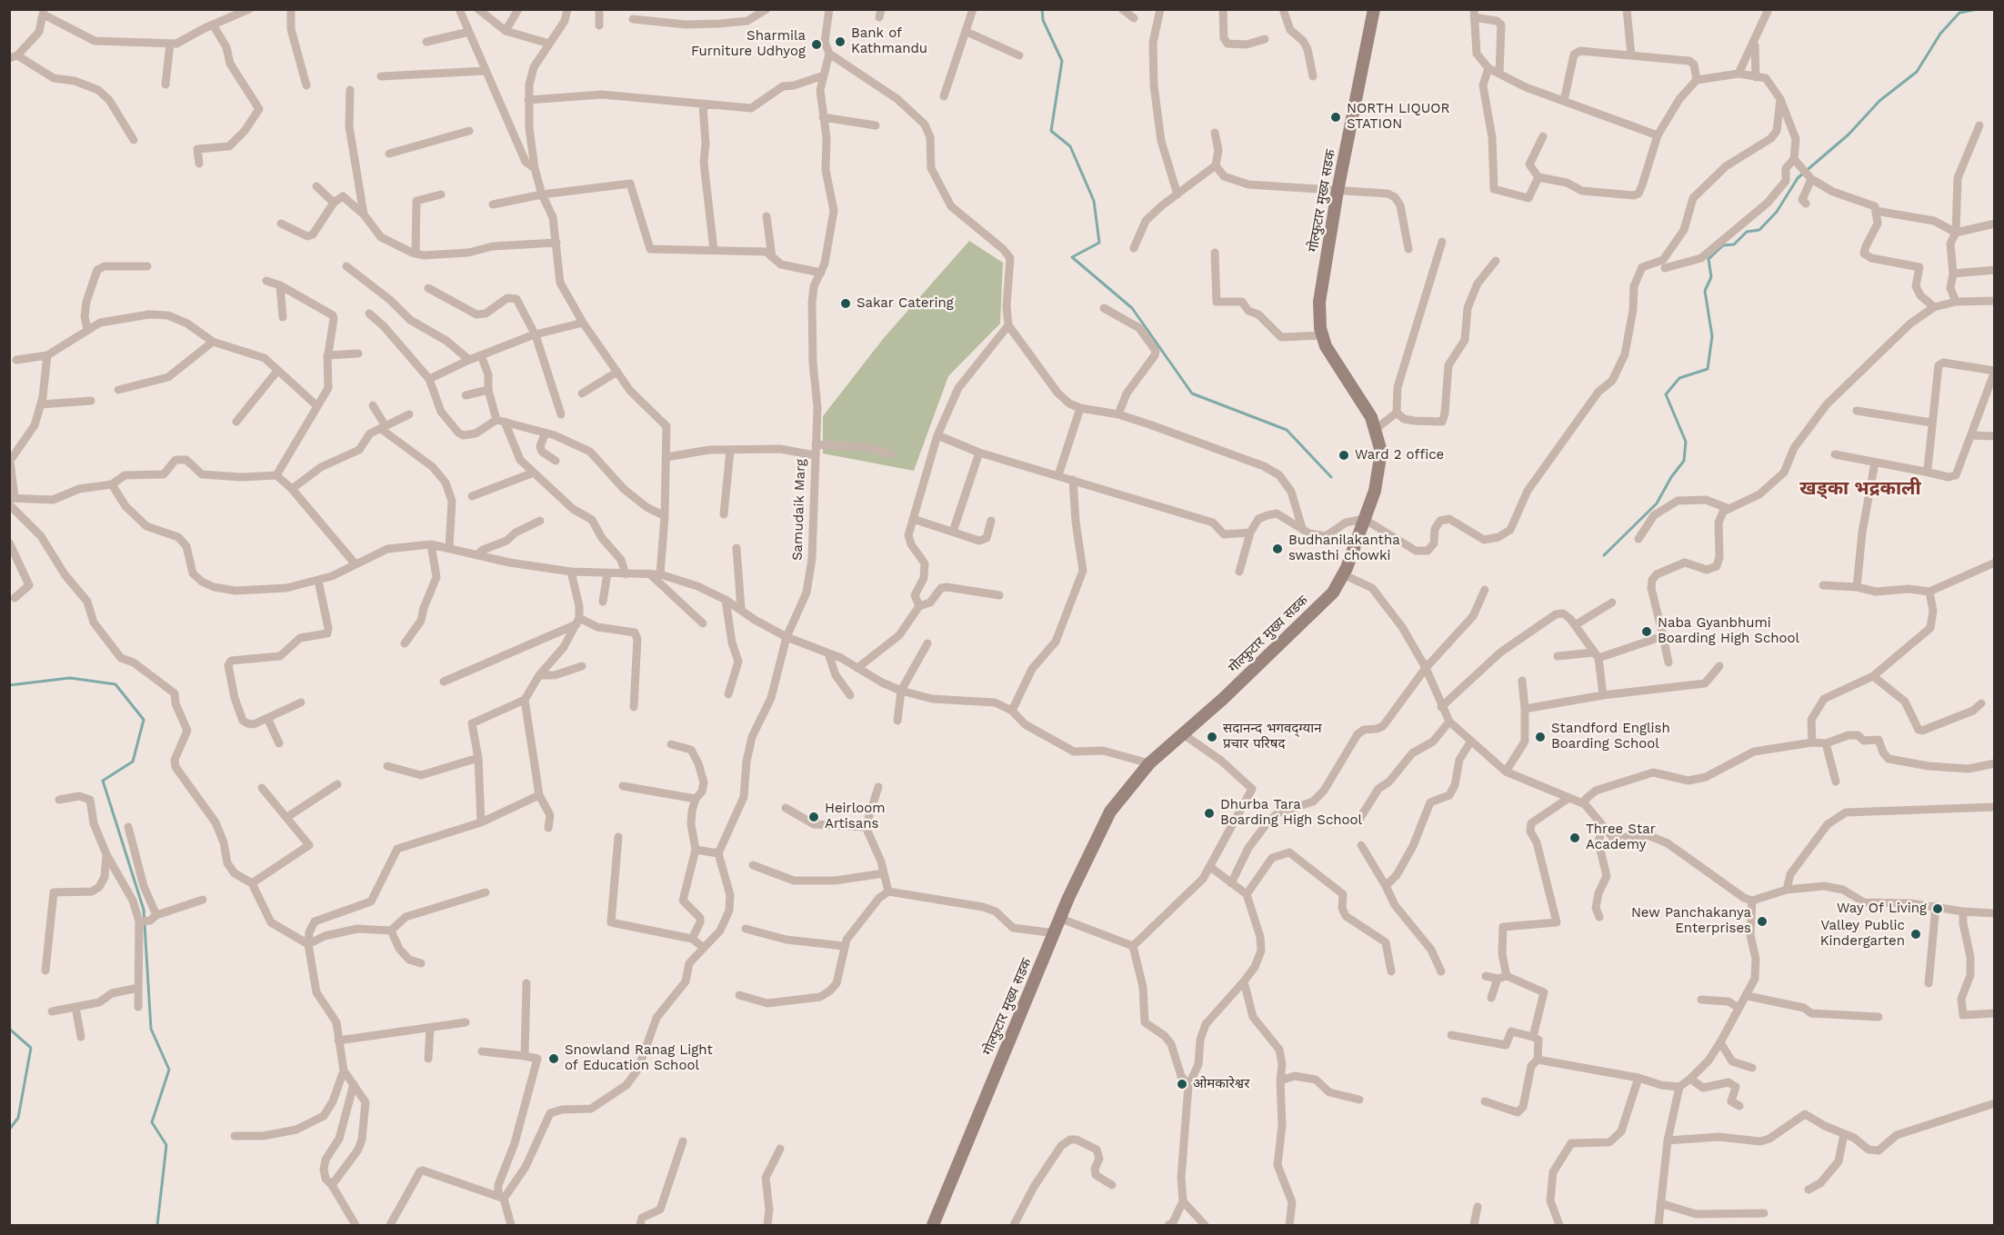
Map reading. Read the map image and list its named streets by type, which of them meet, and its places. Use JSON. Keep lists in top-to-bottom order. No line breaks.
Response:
{"streets":{"main road":["गोल्फुटार मुख्य सडक"],"street":["Samudaik Marg"]},"districts":["खड्का भद्रकाली"],"places":["Bank of Kathmandu","Sharmila Furniture Udhyog","NORTH LIQUOR STATION","Sakar Catering","Ward 2 office","Budhanilakantha swasthi chowki","Naba Gyanbhumi Boarding High School","सदानन्द भगवद्ग्यान प्रचार परिषद","Standford English Boarding School","Dhurba Tara Boarding High School","Heirloom Artisans","Three Star Academy","Way Of Living","New Panchakanya Enterprises","Valley Public Kindergarten","Snowland Ranag Light of Education School","ओमकारेश्वर"]}
